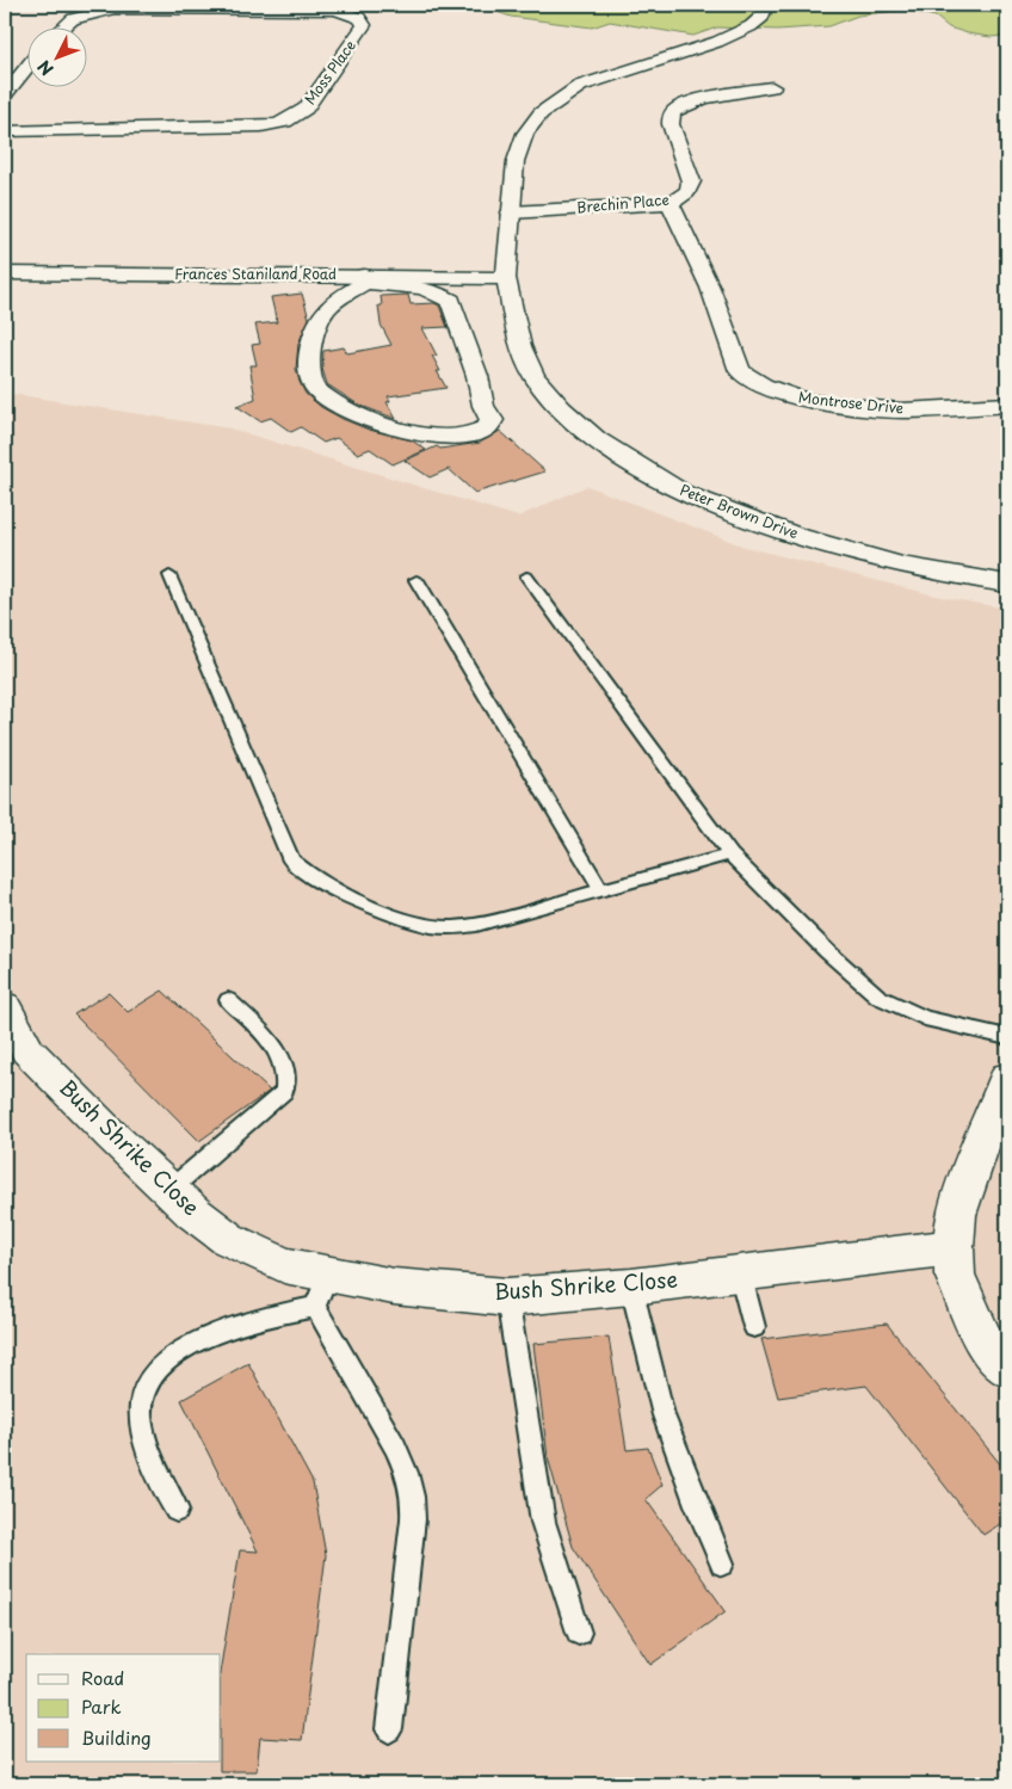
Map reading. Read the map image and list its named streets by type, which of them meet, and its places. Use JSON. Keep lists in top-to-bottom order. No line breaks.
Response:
{"streets":{"street":["Moss Place","Brechin Place","Frances Staniland Road","Montrose Drive","Peter Brown Drive","Bush Shrike Close"]},"crossings":[["Brechin Place","Montrose Drive"],["Brechin Place","Peter Brown Drive"],["Frances Staniland Road","Peter Brown Drive"]],"legend":["Road","Park","Building"],"north":"bottom left"}
